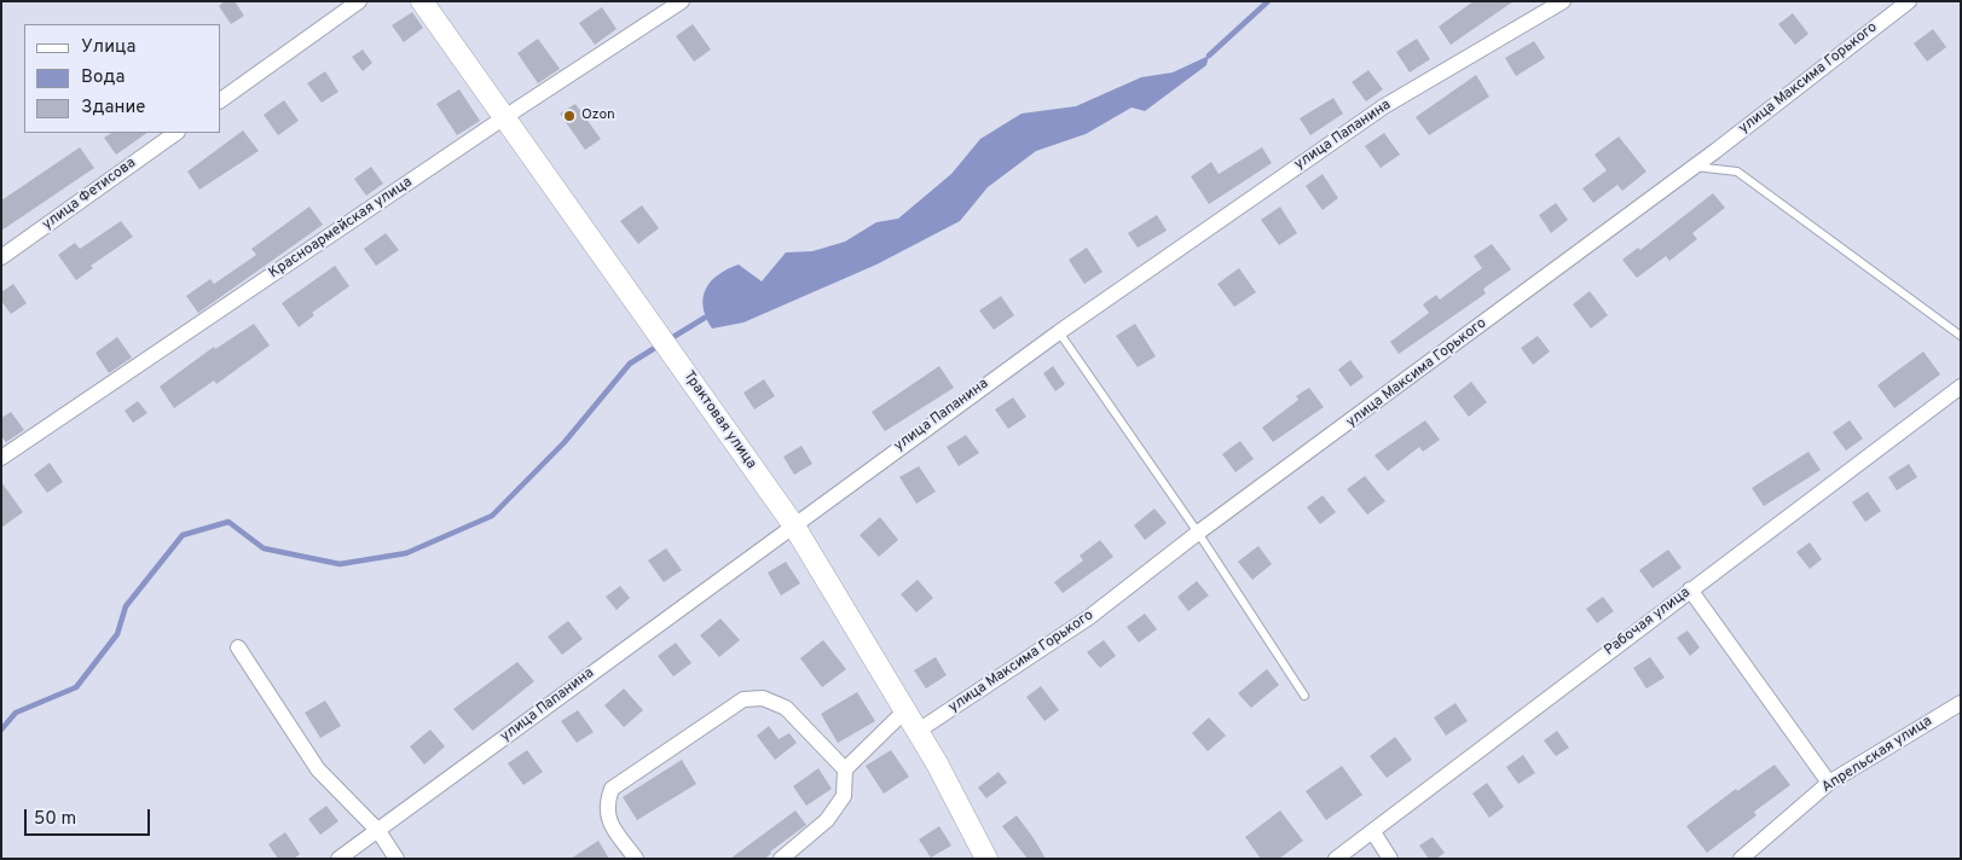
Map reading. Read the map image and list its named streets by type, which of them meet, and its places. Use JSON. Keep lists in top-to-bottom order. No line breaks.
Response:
{"streets":{"street":["улица Максима Горького","улица Папанина","улица Фетисова","Красноармейская улица","Трактовая улица","Рабочая улица","Апрельская улица"]},"crossings":[["улица Максима Горького","Трактовая улица"],["улица Папанина","Трактовая улица"],["Красноармейская улица","Трактовая улица"]],"places":["Ozon"],"legend":["Улица","Вода","Здание"],"scale_bar":"50 m"}
